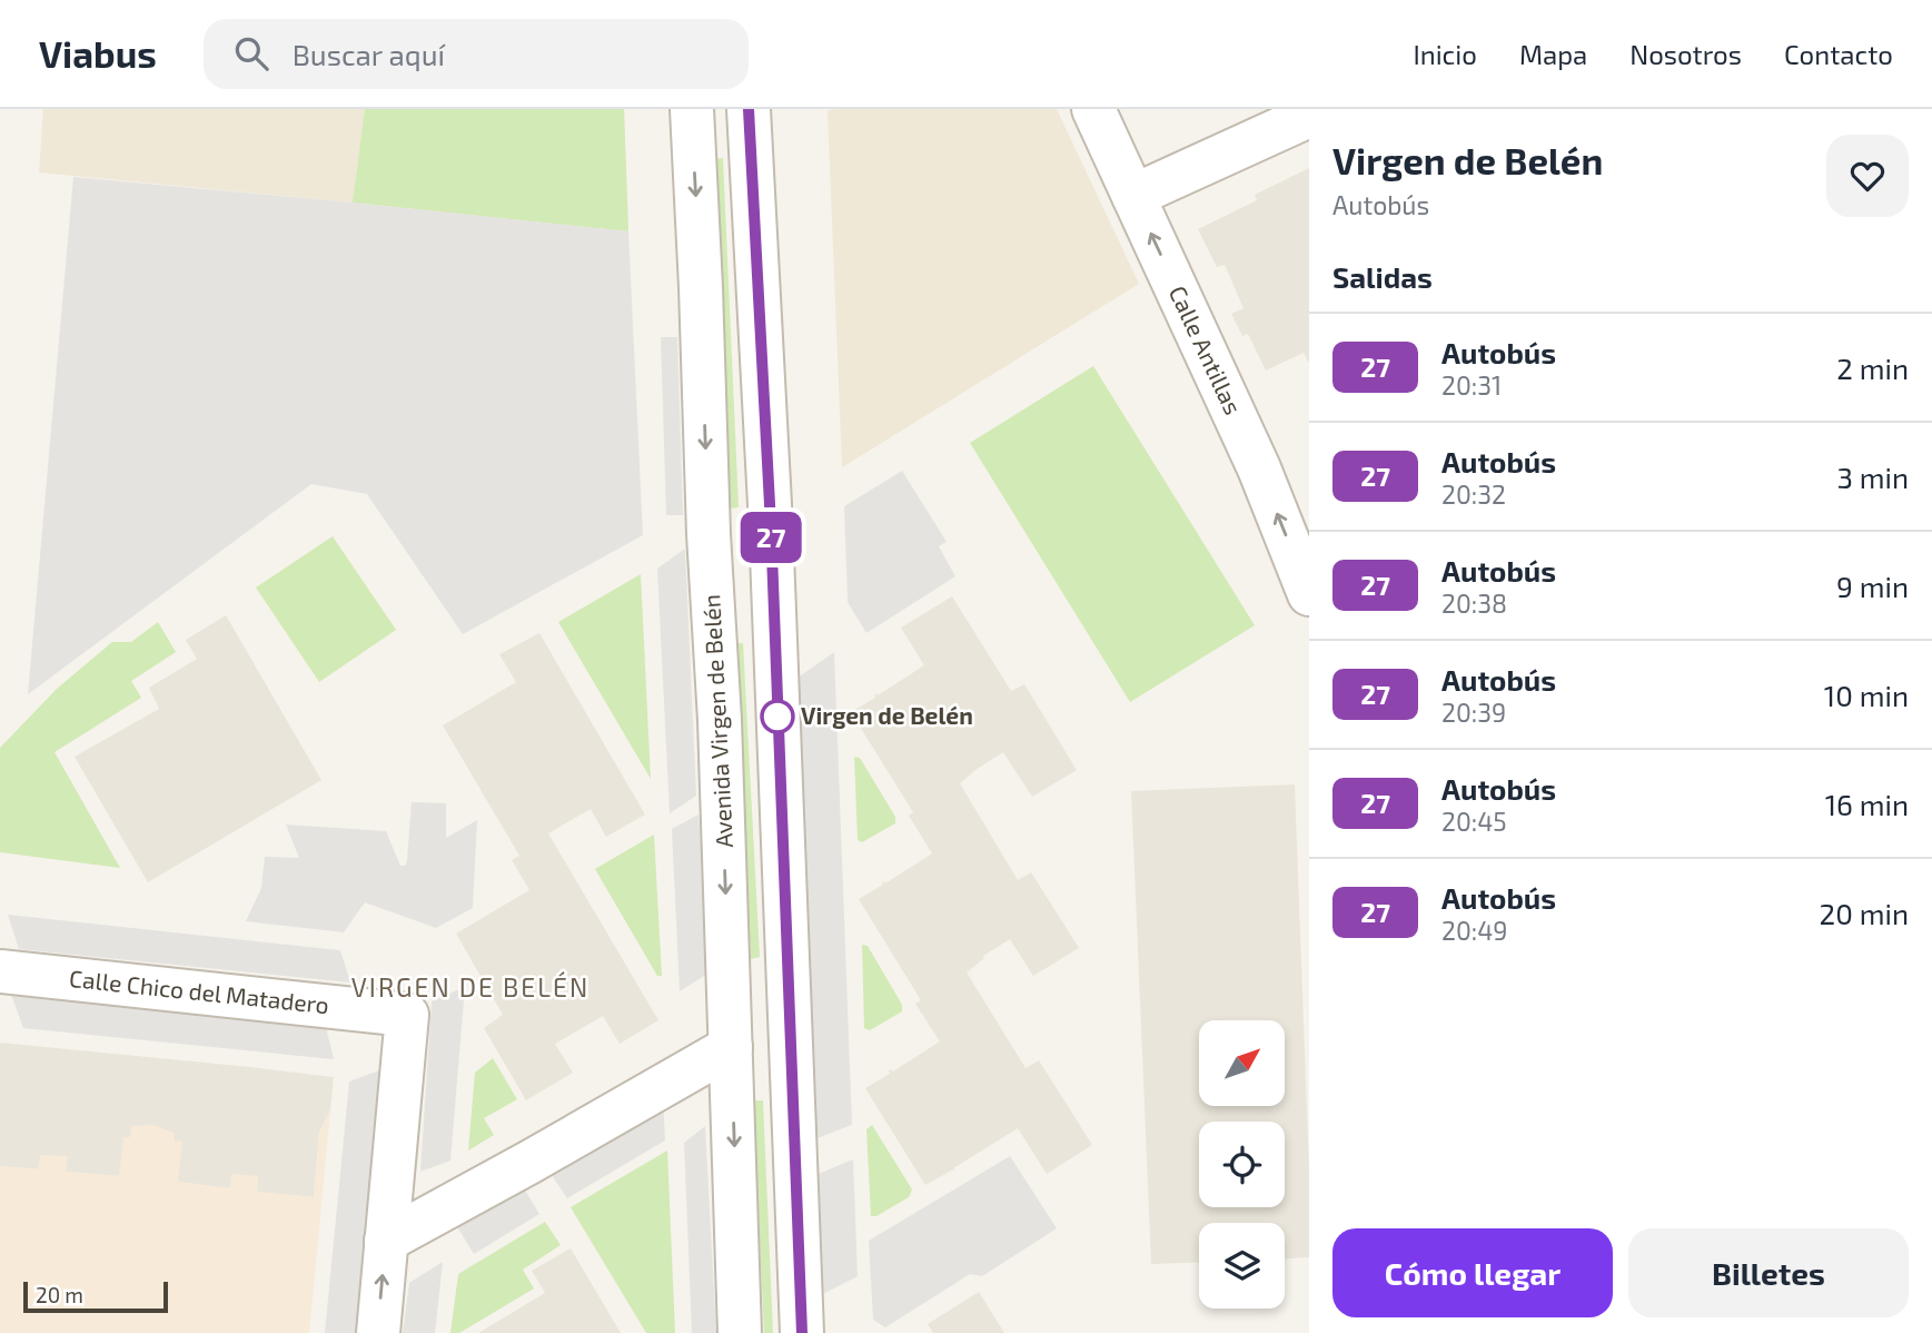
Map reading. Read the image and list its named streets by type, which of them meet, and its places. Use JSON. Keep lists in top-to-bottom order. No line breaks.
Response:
{"streets":{"street":["Calle Antillas","Avenida Virgen de Belén","Calle Chico del Matadero"]},"one_way":["Calle Antillas"],"districts":["VIRGEN DE BELÉN"],"places":["Virgen de Belén"],"lines":["bus line 27"],"scale_bar":"20 m","north":"top right","page":{"header":"Viabus","search":"Buscar aquí","nav":["Inicio","Mapa","Nosotros","Contacto"],"on_map":"27","heading":[["Virgen de Belén","Autobús"],"Salidas"],"list":[{"mark":"27","name":"Autobús","note":"20:31","value":"2 min"},{"mark":"27","name":"Autobús","note":"20:32","value":"3 min"},{"mark":"27","name":"Autobús","note":"20:38","value":"9 min"},{"mark":"27","name":"Autobús","note":"20:39","value":"10 min"},{"mark":"27","name":"Autobús","note":"20:45","value":"16 min"},{"mark":"27","name":"Autobús","note":"20:49","value":"20 min"}],"buttons":["Cómo llegar","Billetes"],"scale":"20 m"}}
